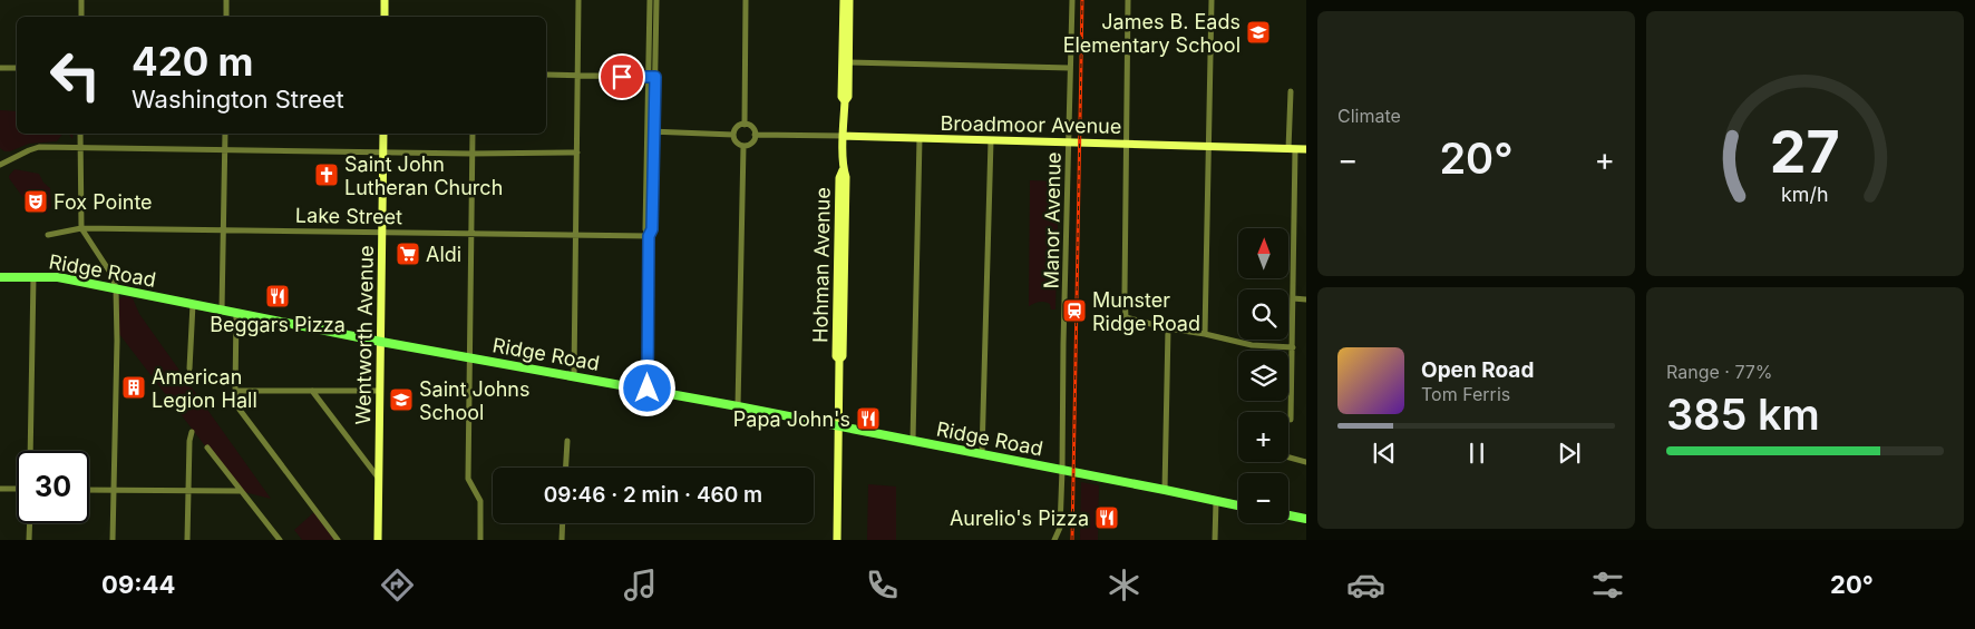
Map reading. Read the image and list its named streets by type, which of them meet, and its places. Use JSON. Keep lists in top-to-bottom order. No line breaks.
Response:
{"streets":{"main road":["Ridge Road"],"street":["Broadmoor Avenue","Lake Street","Manor Avenue","Hohman Avenue","Wentworth Avenue"]},"crossings":[["Broadmoor Avenue","Manor Avenue"],["Broadmoor Avenue","Hohman Avenue"],["Lake Street","Wentworth Avenue"],["Manor Avenue","Ridge Road"],["Hohman Avenue","Ridge Road"],["Ridge Road","Wentworth Avenue"]],"places":{"school or university":["James B. Eads Elementary School","Saint Johns School"],"church":["Saint John Lutheran Church"],"theatre":["Fox Pointe"],"supermarket":["Aldi"],"restaurant":["Beggars Pizza","Papa John's","Aurelio's Pizza"],"station":["Munster Ridge Road"],"building":["American Legion Hall"]},"north":"top","page":{"tile":["Climate",["Range · 77%","385 km"]],"turn":["420 m","Washington Street"],"heat":["−","20°","+"],"map_buttons":["+","−"],"song":["Open Road","Tom Ferris"],"limit":"30","trip":"09:46 · 2 min · 460 m","tabs":["09:44","20°"],"gauge":["27","km/h"]}}
